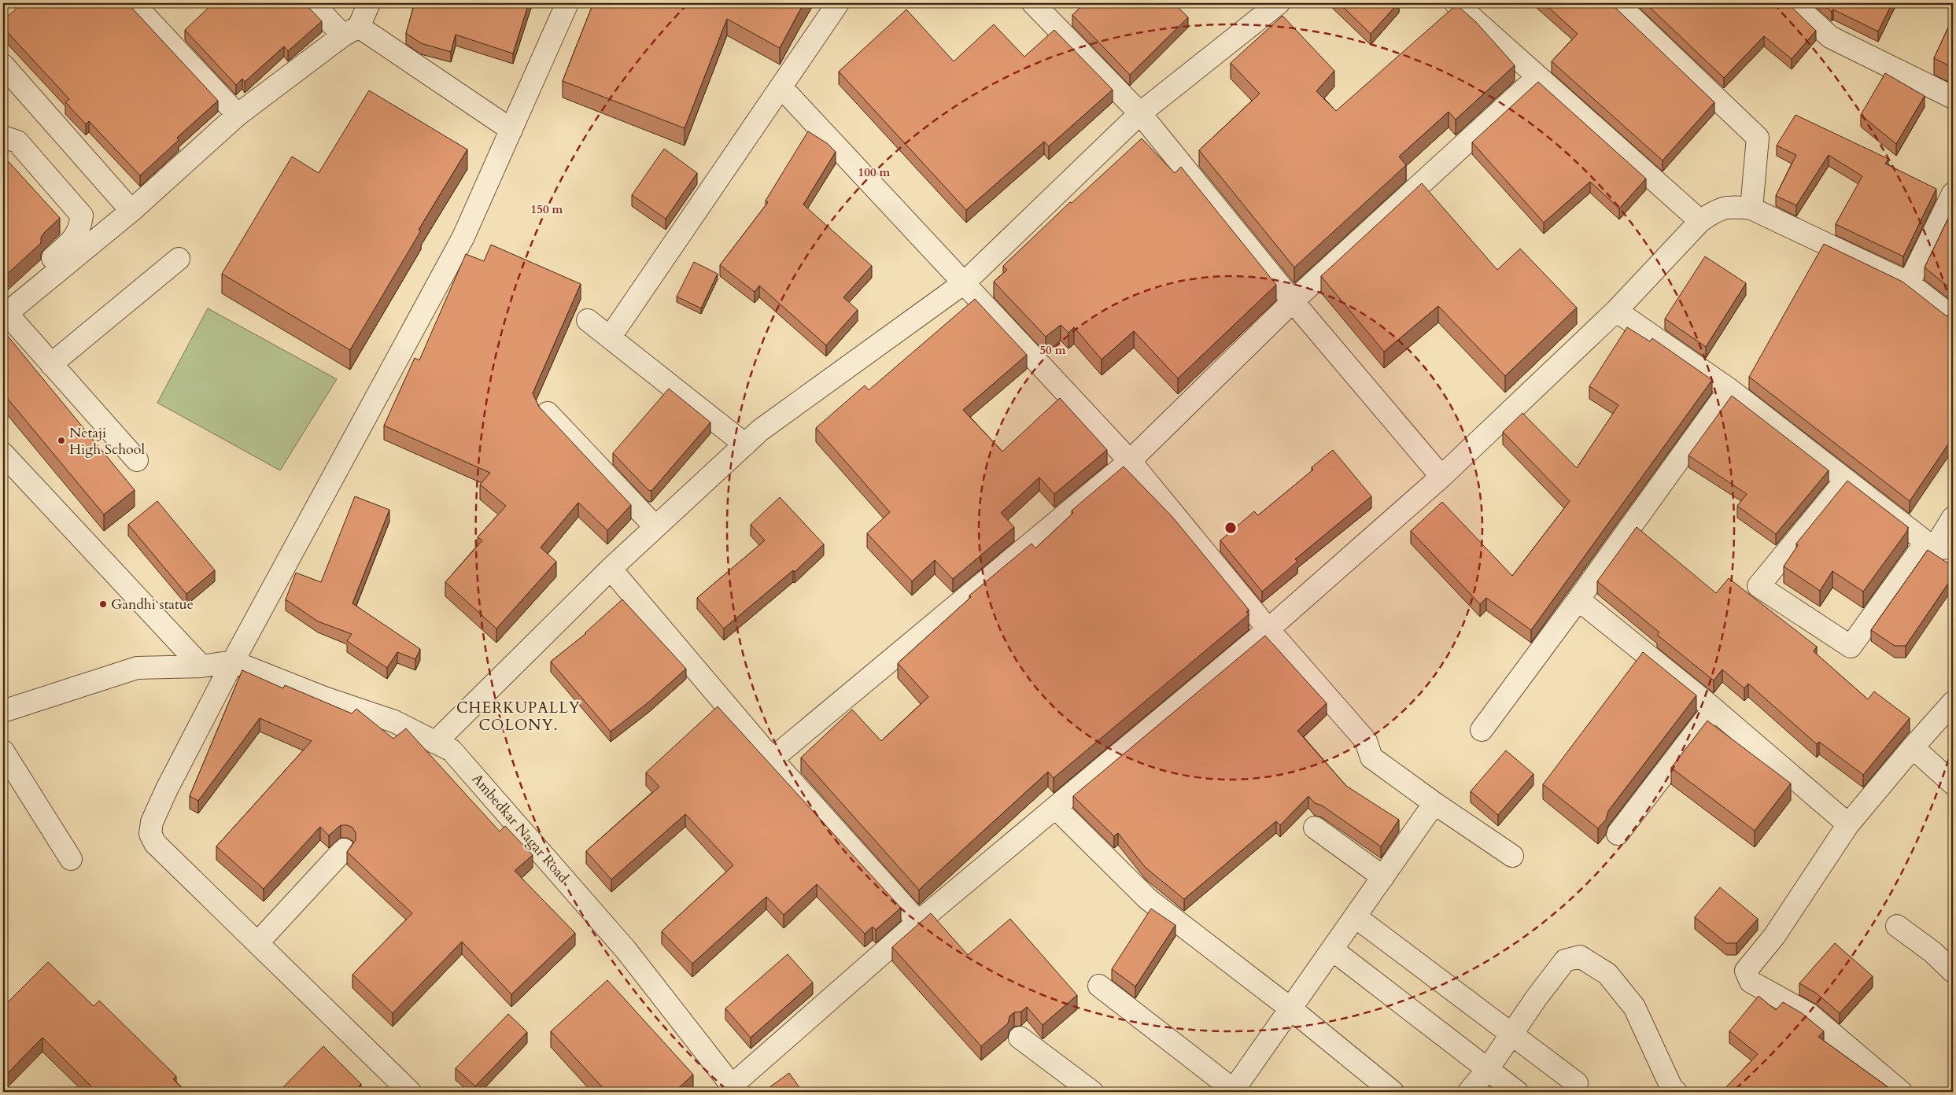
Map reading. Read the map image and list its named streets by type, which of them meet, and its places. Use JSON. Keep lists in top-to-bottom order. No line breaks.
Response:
{"streets":{"street":["Ambedkar Nagar Road"]},"districts":["CHERKUPALLY COLONY."],"places":["Netaji High School","Gandhi statue"],"rings":["100 m","150 m","50 m"]}
